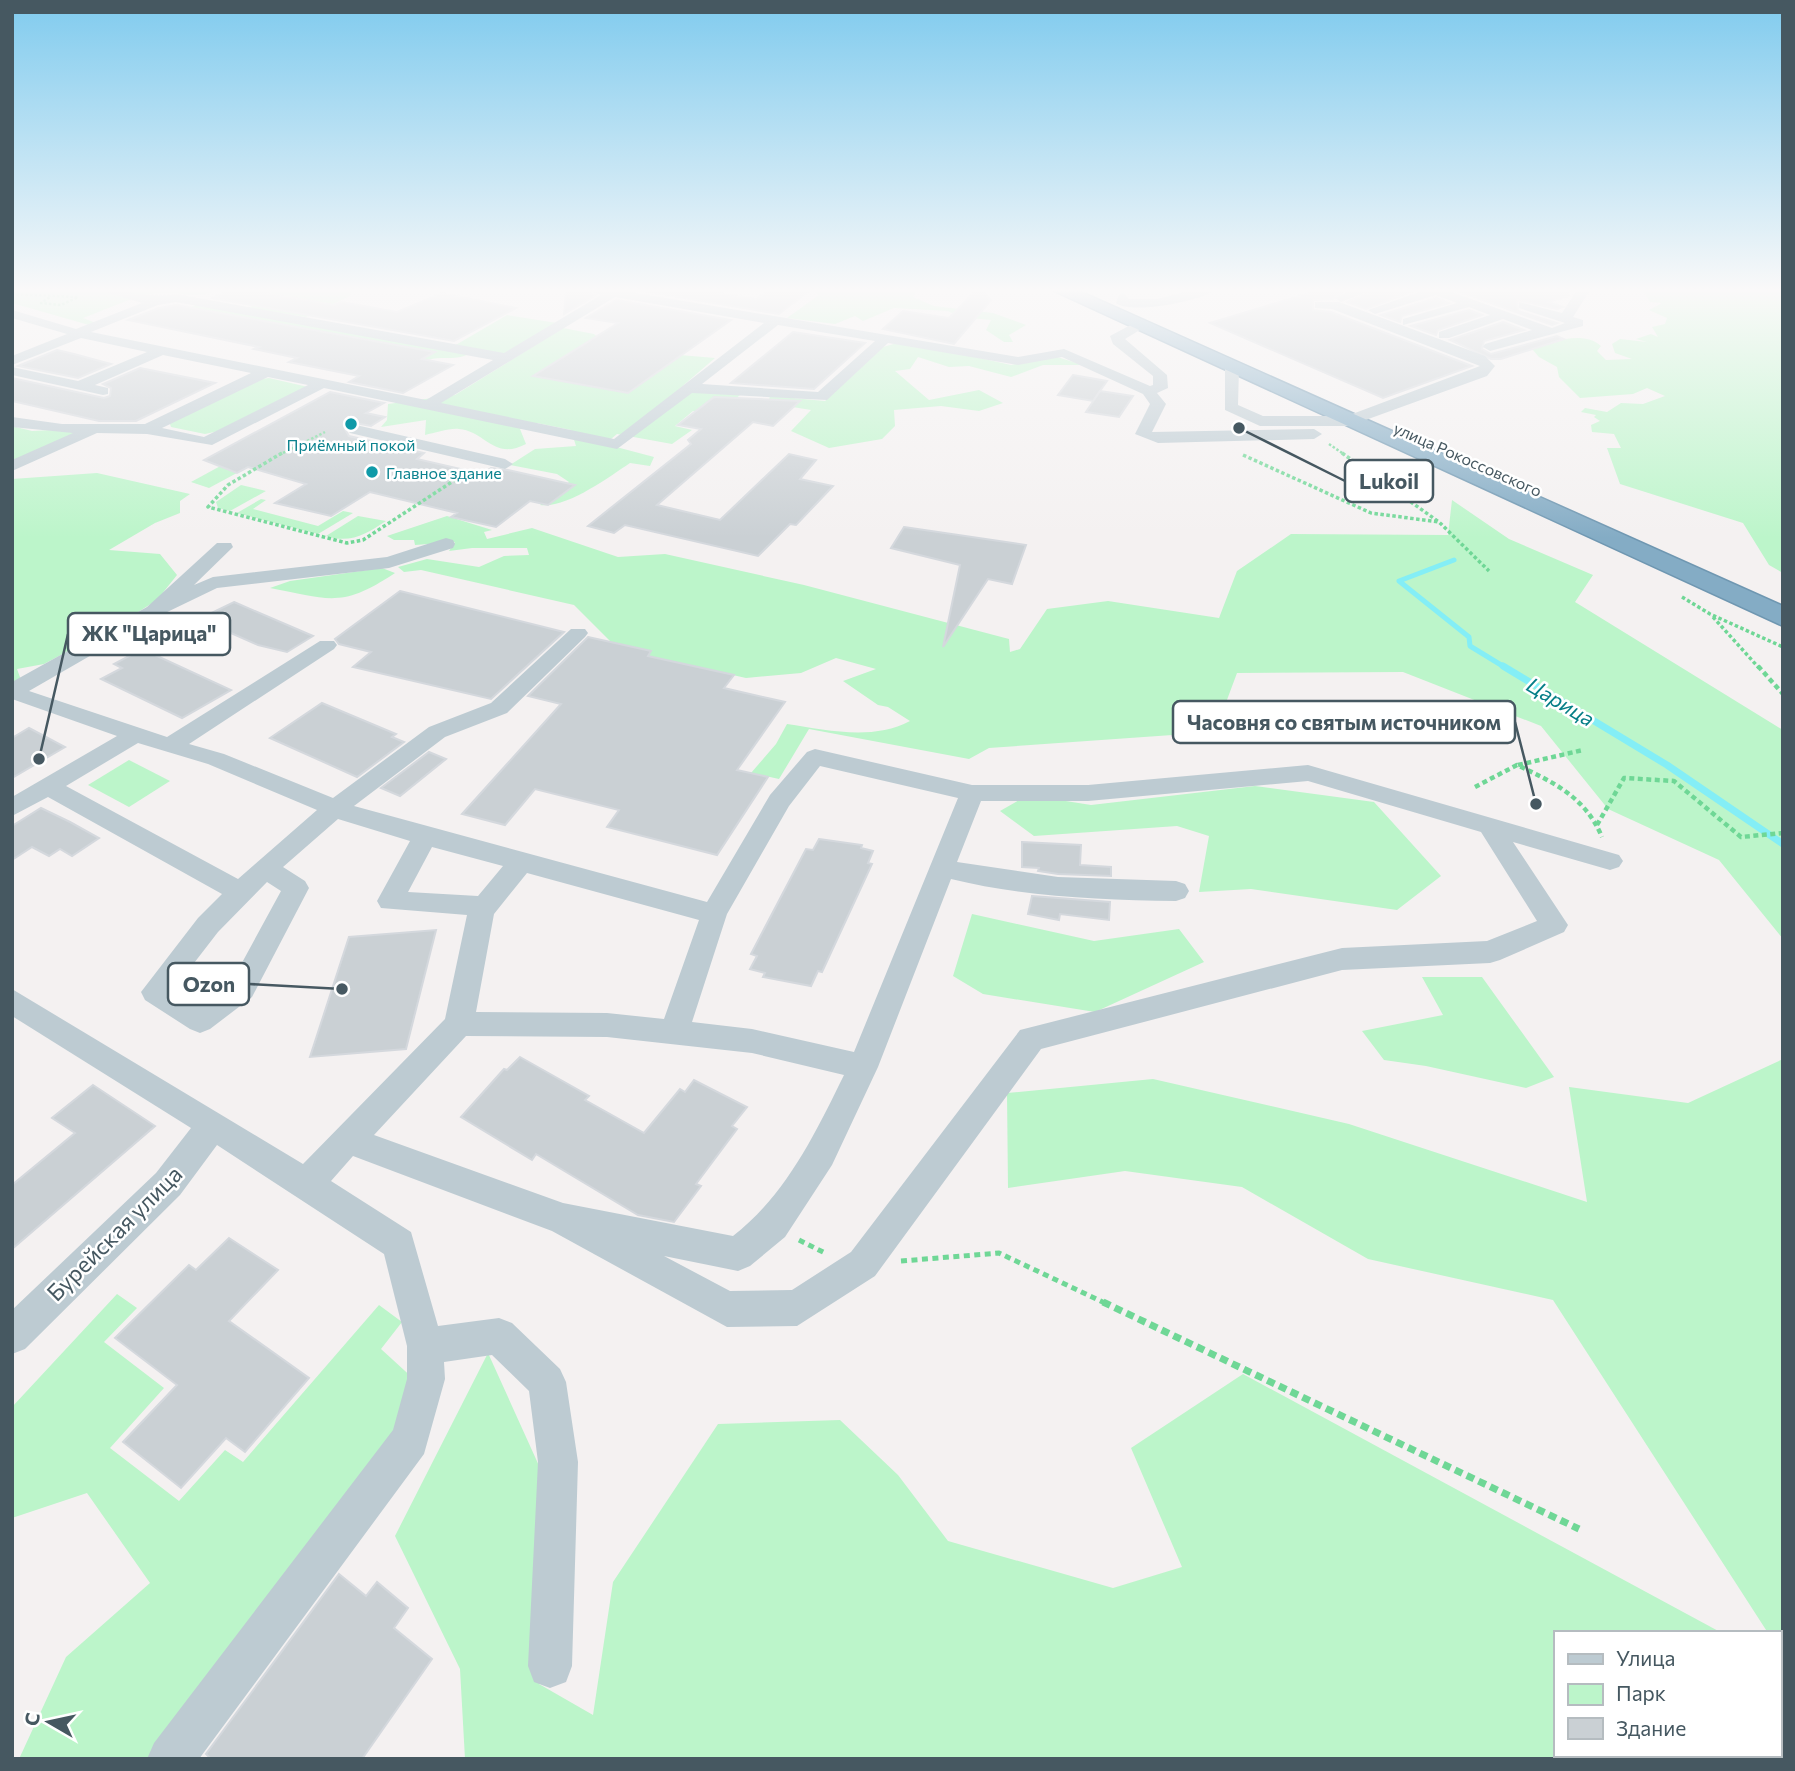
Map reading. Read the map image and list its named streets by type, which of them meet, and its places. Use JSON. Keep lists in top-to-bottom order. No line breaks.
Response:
{"streets":{"highway":["улица Рокоссовского"],"street":["Бурейская улица"]},"water":["Царица"],"places":["Приёмный покой","Lukoil","Главное здание","ЖК \"Царица\"","Часовня со святым источником","Ozon"],"legend":["Улица","Парк","Здание"],"north":"left"}
